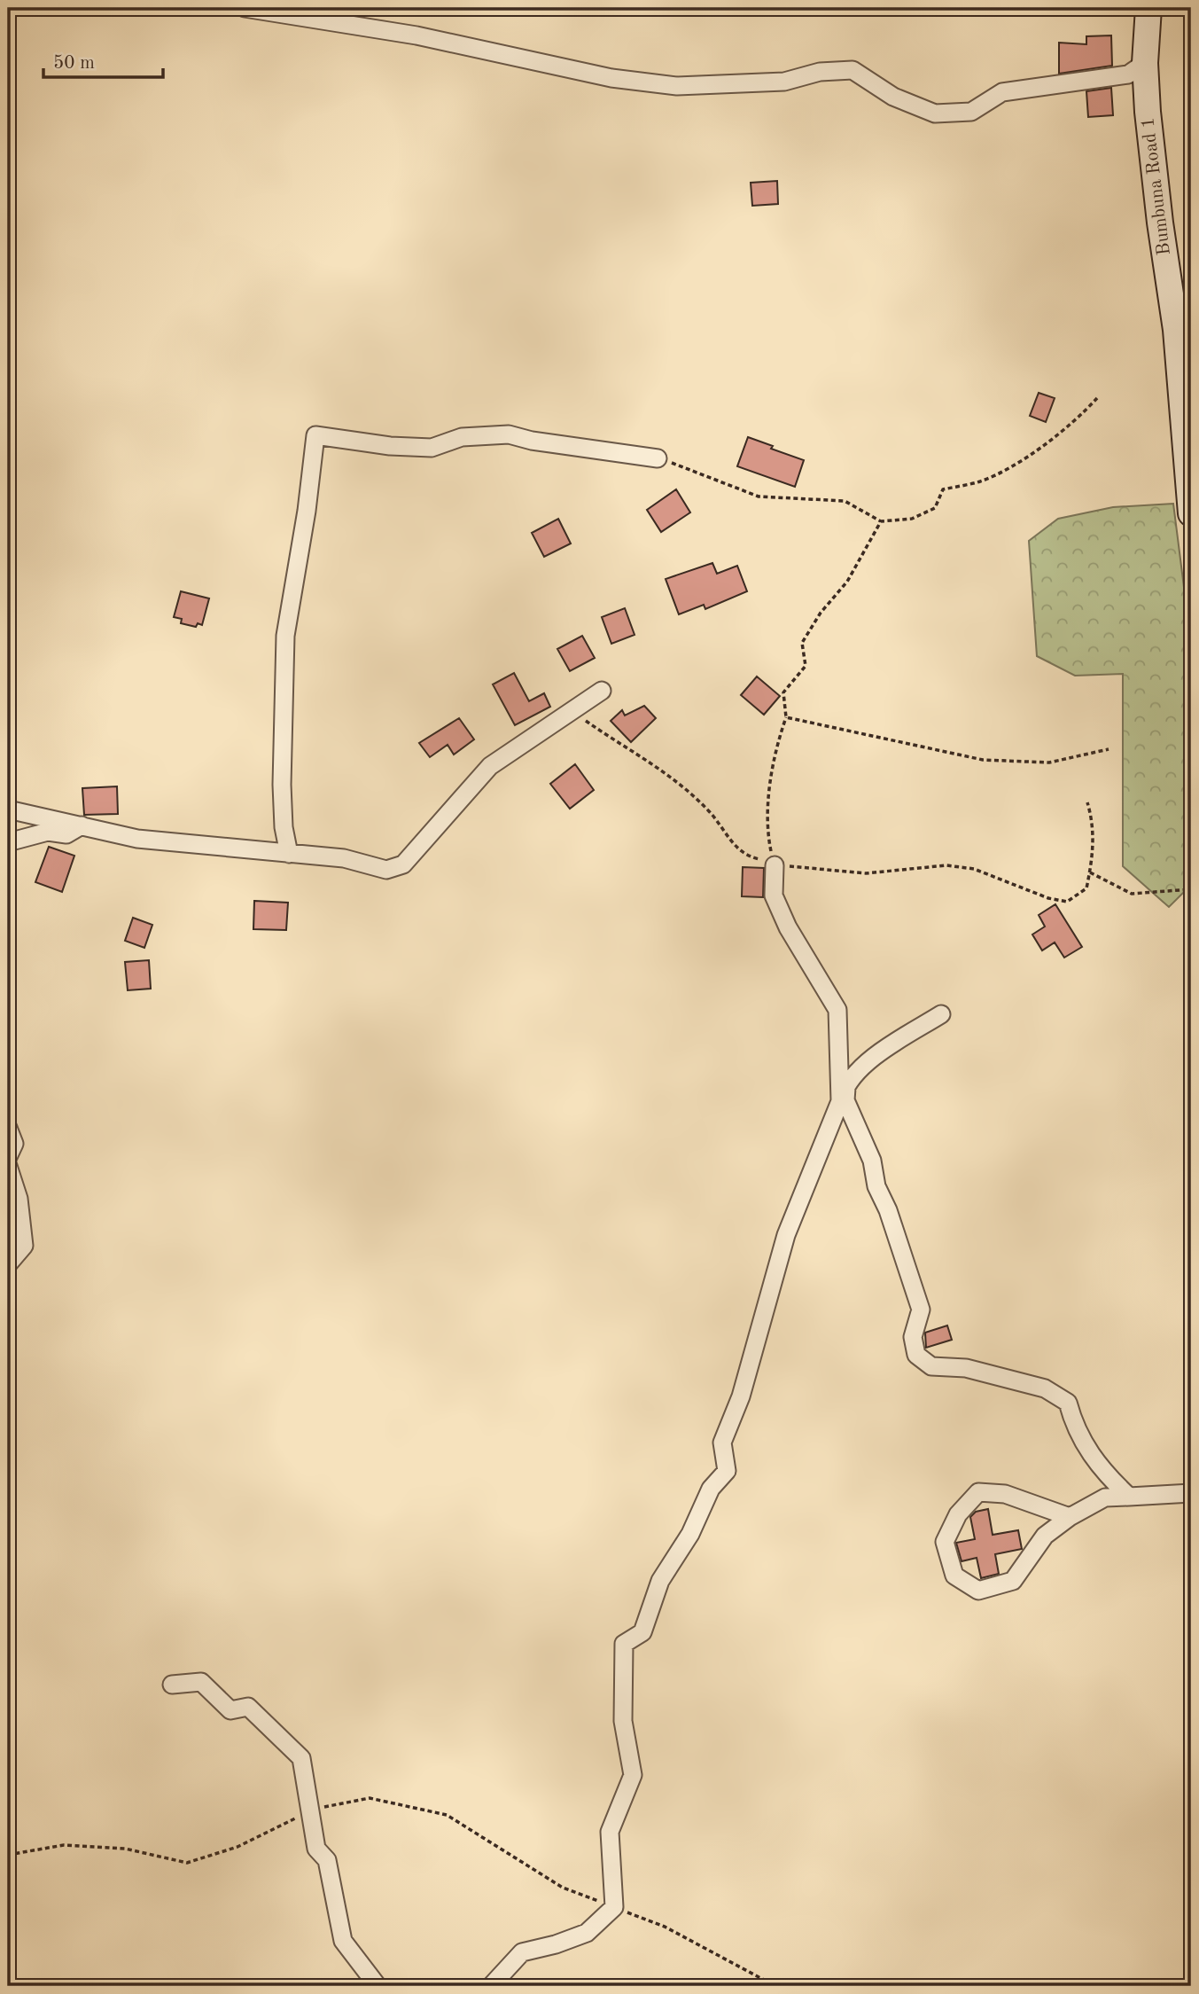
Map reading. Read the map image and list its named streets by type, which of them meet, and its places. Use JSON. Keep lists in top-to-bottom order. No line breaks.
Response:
{"streets":{"main road":["Bumbuna Road 1"]},"scale_bar":"50 m"}
